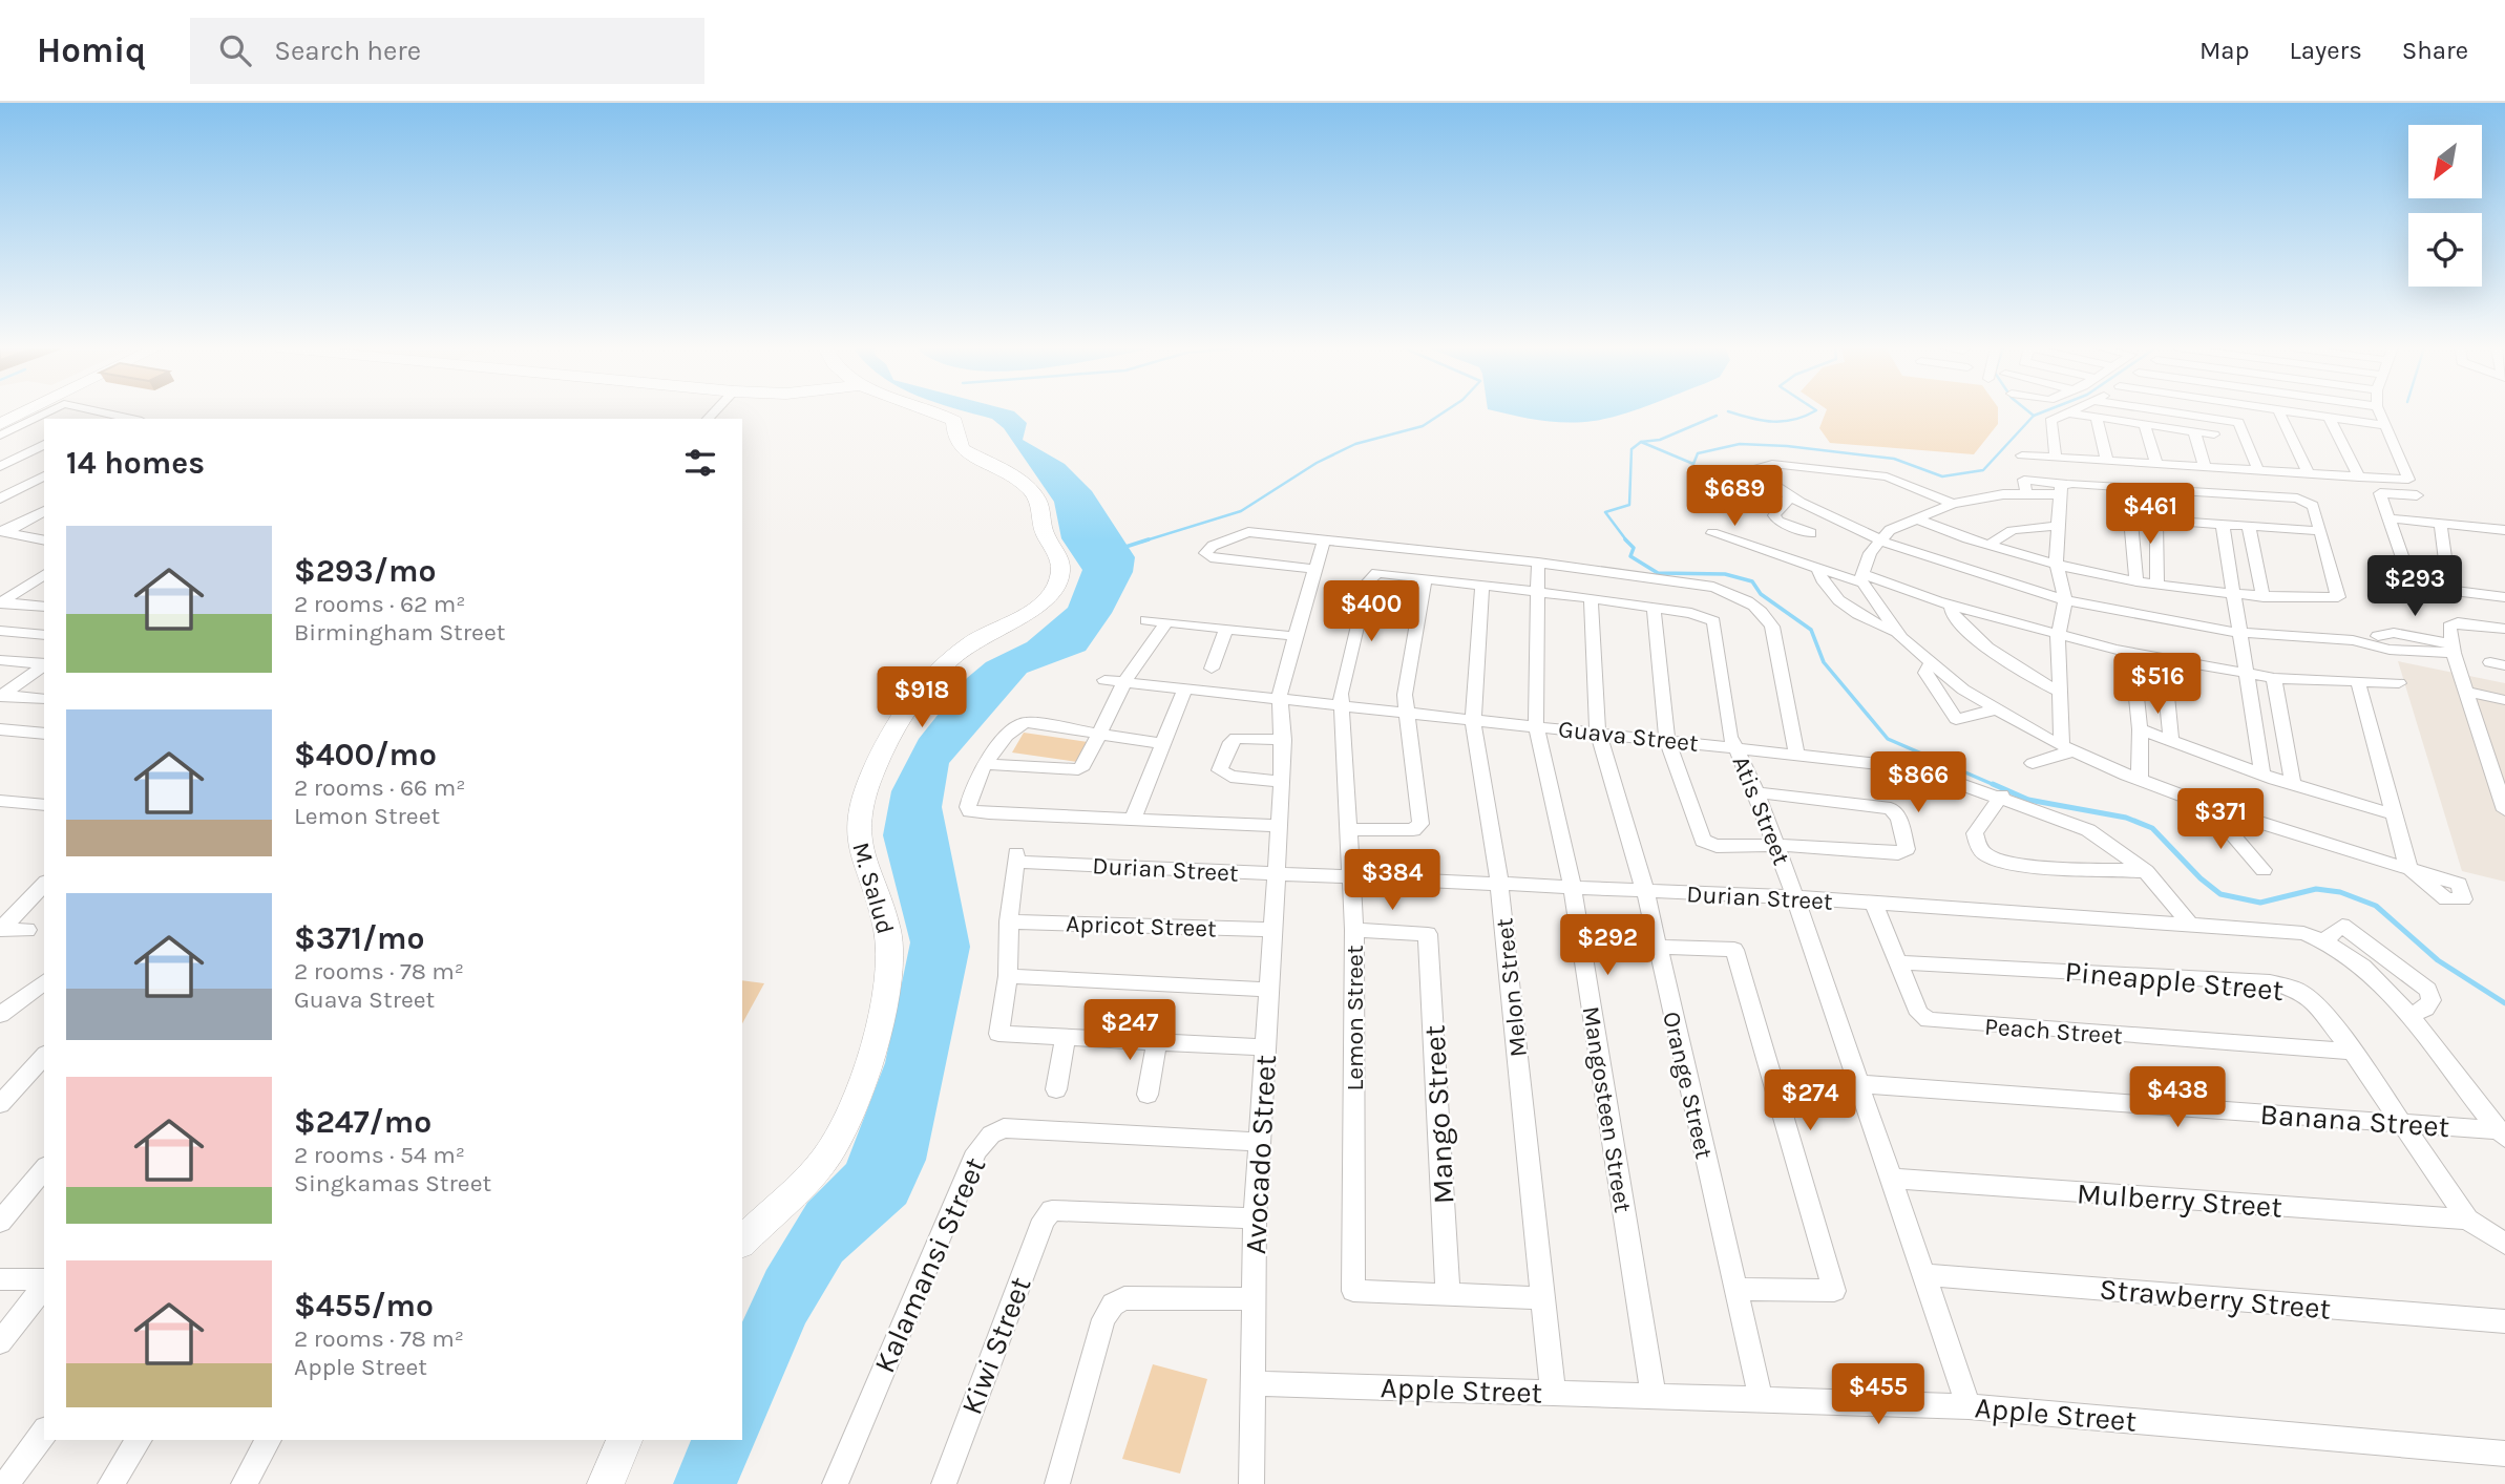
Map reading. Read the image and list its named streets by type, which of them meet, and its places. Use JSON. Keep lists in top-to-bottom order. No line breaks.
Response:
{"streets":{"street":["Guava Street","Atis Street","Durian Street","M. Salud","Apricot Street","Pineapple Street","Melon Street","Lemon Street","Peach Street","Orange Street","Mangosteen Street","Mango Street","Banana Street","Avocado Street","Mulberry Street","Kalamansi Street","Strawberry Street","Kiwi Street","Apple Street"]},"crossings":[["Guava Street","Atis Street"],["Guava Street","Durian Street"],["Guava Street","Melon Street"],["Guava Street","Lemon Street"],["Guava Street","Orange Street"],["Guava Street","Mangosteen Street"],["Guava Street","Avocado Street"],["Atis Street","Durian Street"],["Atis Street","Melon Street"],["Atis Street","Lemon Street"],["Atis Street","Orange Street"],["Atis Street","Mangosteen Street"],["Atis Street","Banana Street"],["Atis Street","Mulberry Street"],["Atis Street","Strawberry Street"],["Atis Street","Apple Street"],["Durian Street","Apricot Street"],["Durian Street","Melon Street"],["Durian Street","Lemon Street"],["Durian Street","Peach Street"],["Durian Street","Orange Street"],["Durian Street","Mangosteen Street"],["Durian Street","Avocado Street"],["Apricot Street","Avocado Street"],["Pineapple Street","Peach Street"],["Pineapple Street","Banana Street"],["Pineapple Street","Mulberry Street"],["Melon Street","Apple Street"],["Lemon Street","Mango Street"],["Orange Street","Apple Street"],["Mangosteen Street","Apple Street"],["Avocado Street","Kalamansi Street"],["Avocado Street","Kiwi Street"],["Avocado Street","Apple Street"]],"north":"bottom left","page":{"header":"Homiq","search":"Search here","nav":["Map","Layers","Share"],"heading":"14 homes","price":["$689","$461","$293","$400","$516","$918","$866","$371","$384","$292","$247","$438","$274","$455"],"list":[{"name":"$293/mo","note":"2 rooms · 62 m² · Birmingham Street"},{"name":"$400/mo","note":"2 rooms · 66 m² · Lemon Street"},{"name":"$371/mo","note":"2 rooms · 78 m² · Guava Street"},{"name":"$247/mo","note":"2 rooms · 54 m² · Singkamas Street"},{"name":"$455/mo","note":"2 rooms · 78 m² · Apple Street"}]}}
